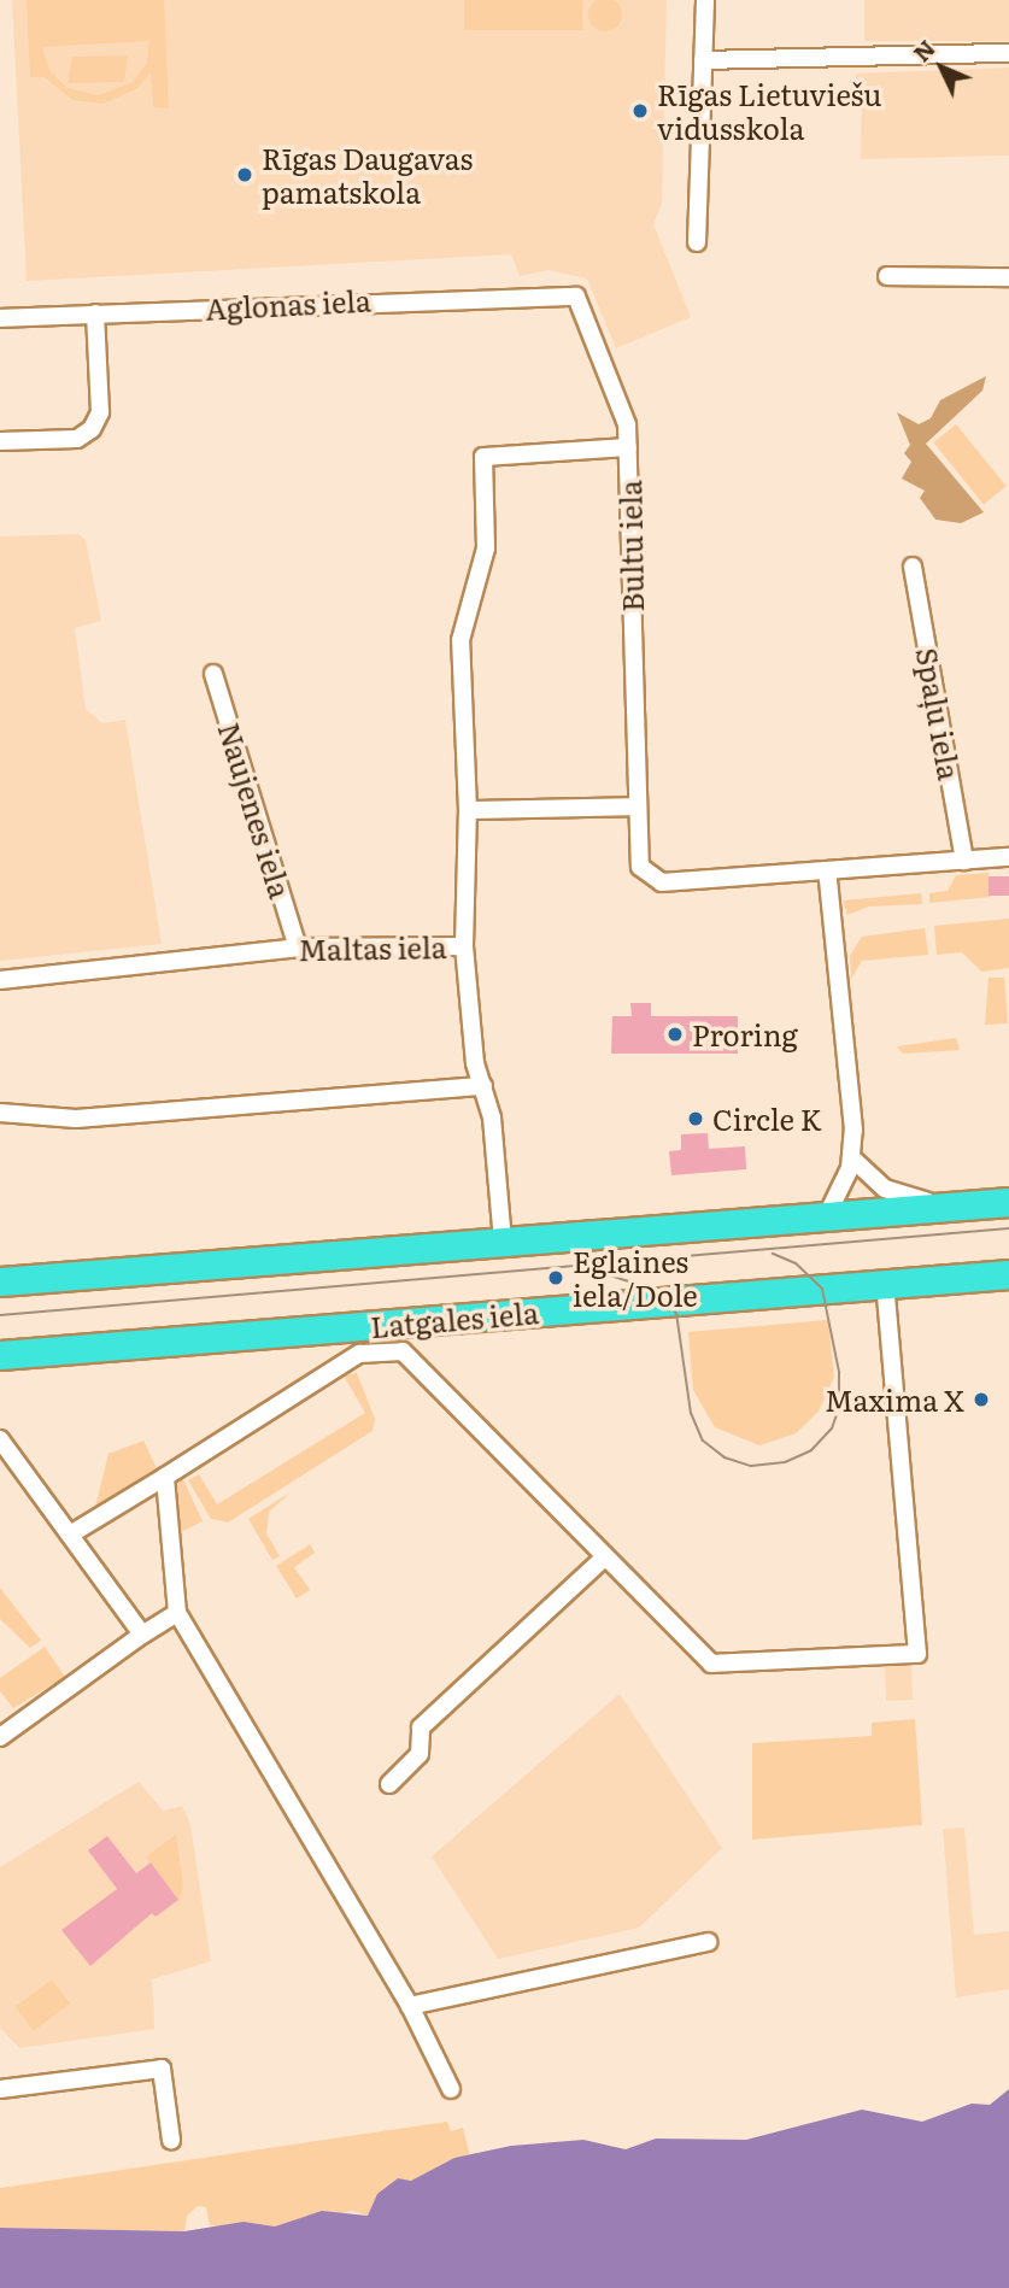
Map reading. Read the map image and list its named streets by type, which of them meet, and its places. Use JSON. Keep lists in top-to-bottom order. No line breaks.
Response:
{"streets":{"highway":["Latgales iela"],"street":["Aglonas iela","Bultu iela","Spaļu iela","Naujenes iela","Maltas iela"]},"crossings":[["Aglonas iela","Bultu iela"],["Bultu iela","Maltas iela"],["Naujenes iela","Maltas iela"]],"places":["Rīgas Lietuviešu vidusskola","Rīgas Daugavas pamatskola","Proring","Circle K","Eglaines iela/Dole","Maxima X"],"north":"top left"}
